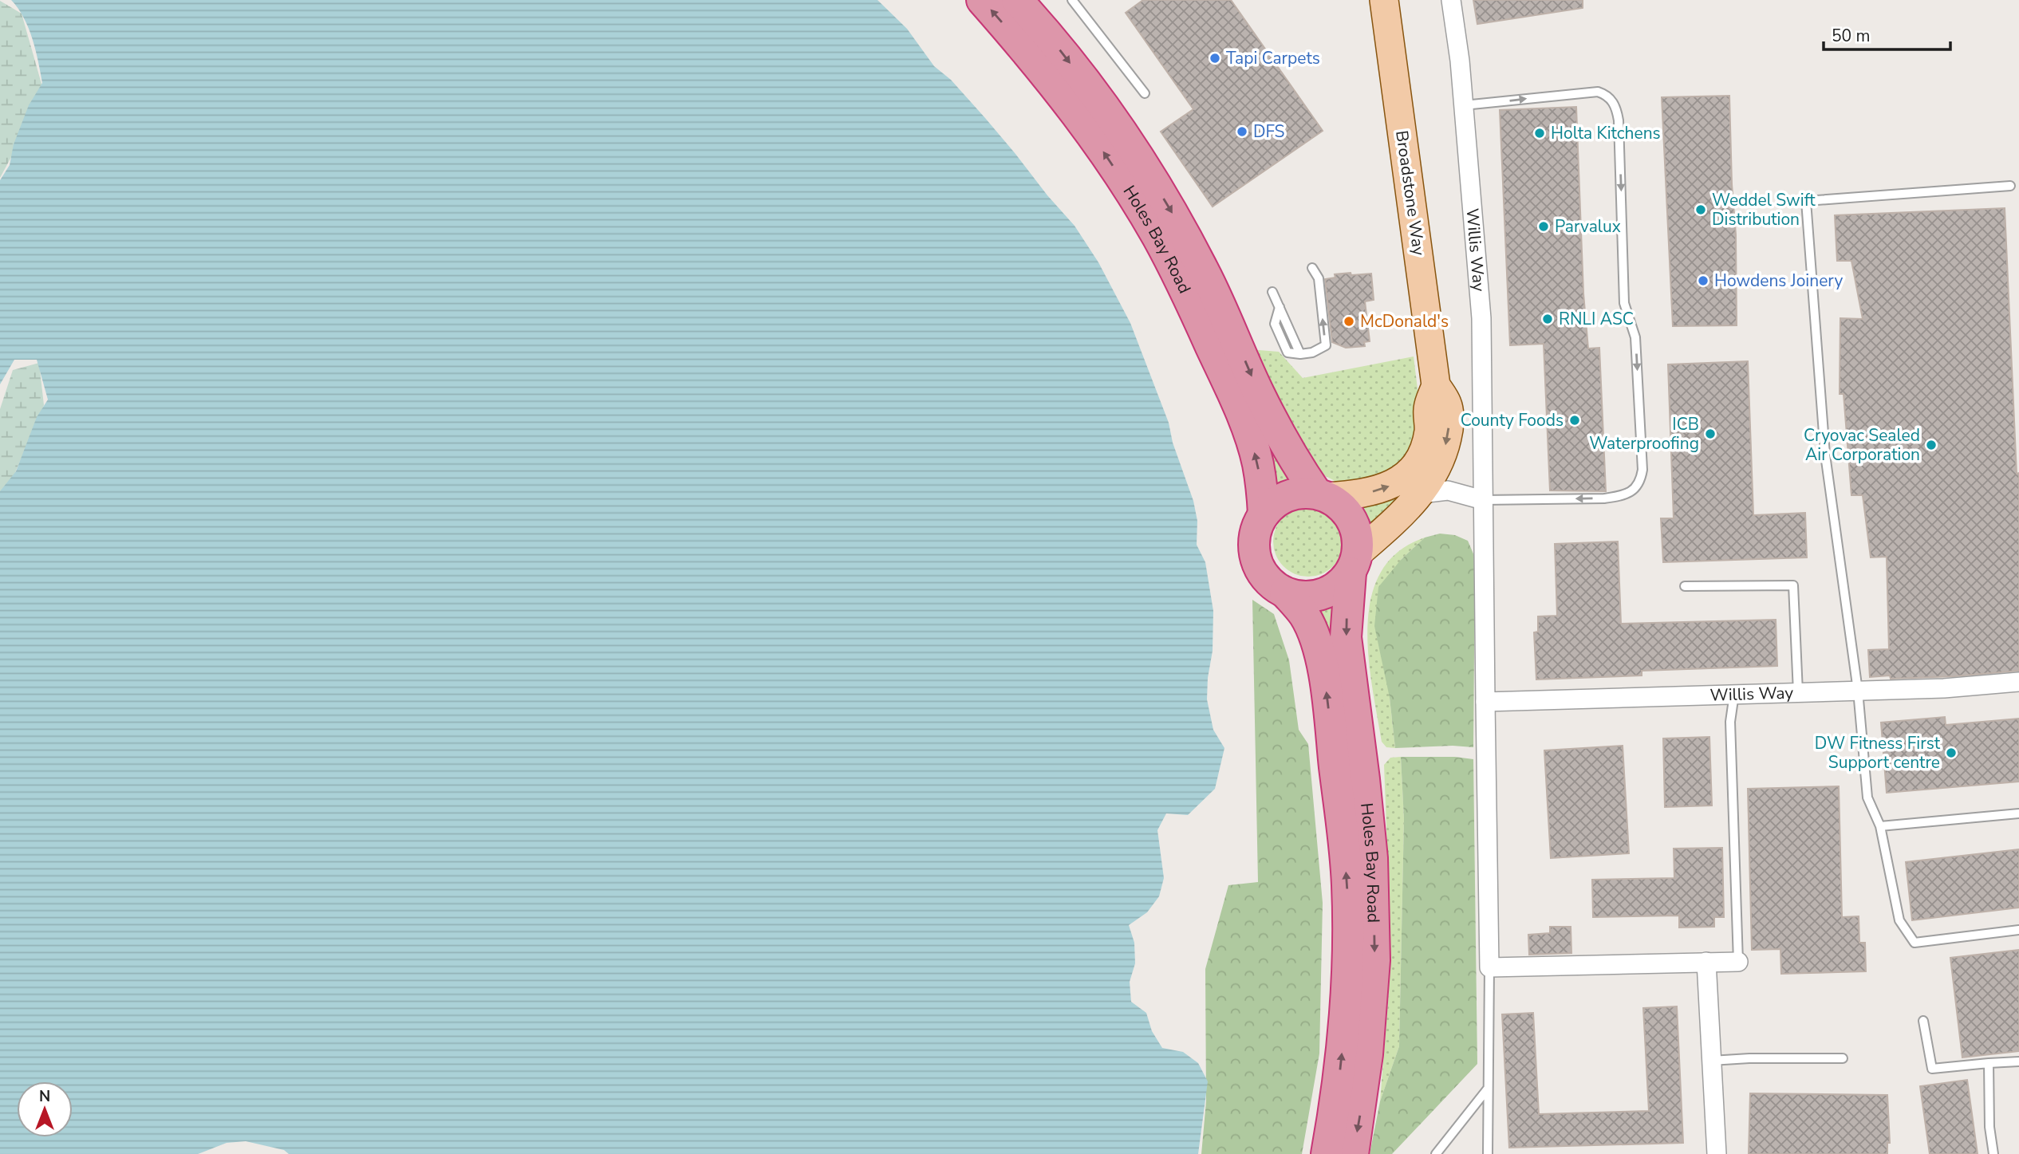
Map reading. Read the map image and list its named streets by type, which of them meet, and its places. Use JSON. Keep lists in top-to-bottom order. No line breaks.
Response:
{"streets":{"highway":["Holes Bay Road"],"main road":["Broadstone Way"],"street":["Willis Way"]},"crossings":[["Broadstone Way","Holes Bay Road"]],"places":["Tapi Carpets","DFS","Holta Kitchens","Weddel Swift Distribution","Parvalux","Howdens Joinery","RNLI ASC","McDonald's","County Foods","ICB Waterproofing","Cryovac Sealed Air Corporation","DW Fitness First Support centre"],"scale_bar":"50 m","north":"top"}
